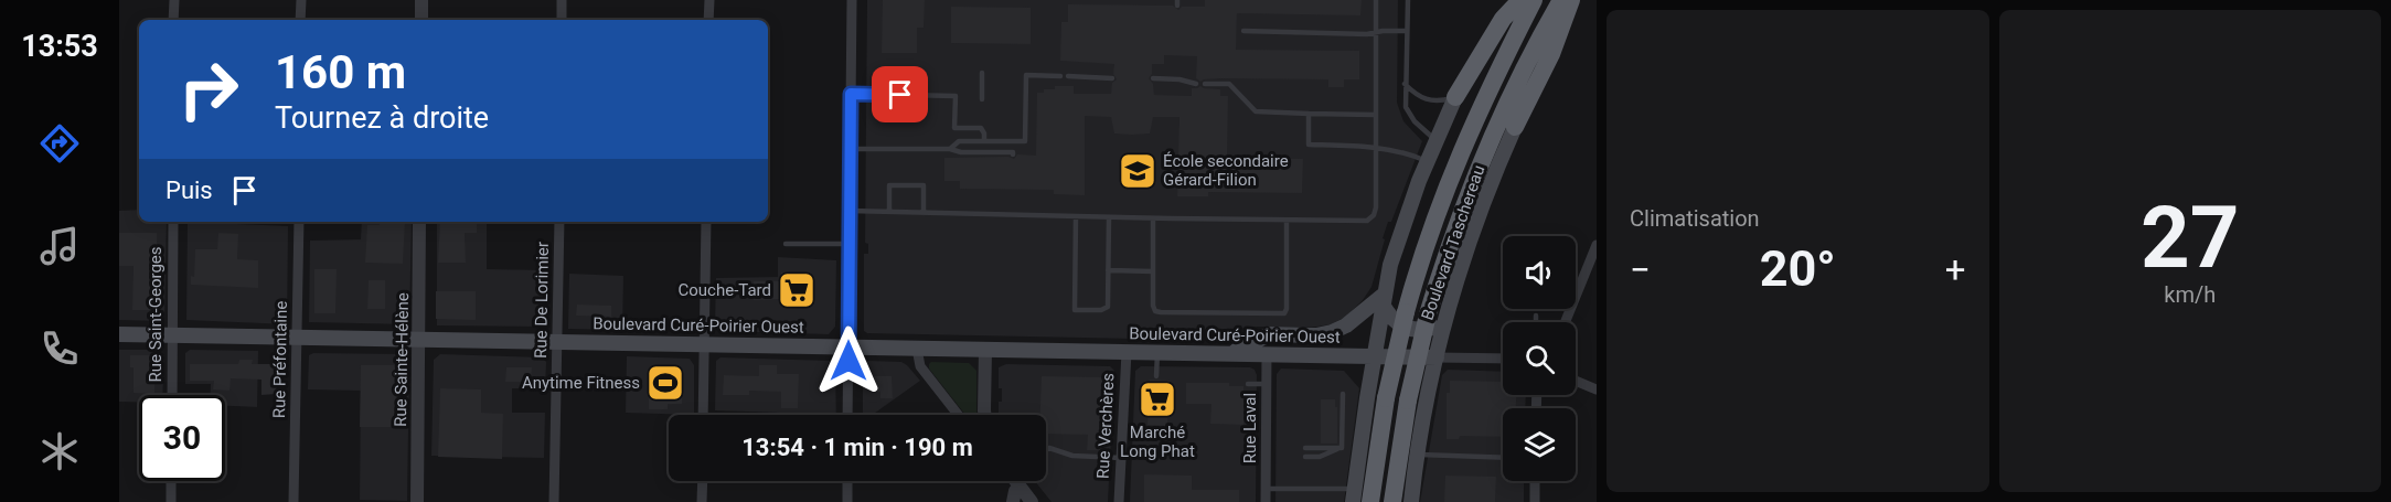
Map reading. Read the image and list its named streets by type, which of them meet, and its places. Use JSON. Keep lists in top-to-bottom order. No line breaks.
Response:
{"streets":{"highway":["Boulevard Taschereau"],"main road":["Boulevard Curé-Poirier Ouest"],"street":["Rue De Lorimier","Rue Saint-Georges","Rue Préfontaine","Rue Sainte-Hélène","Rue Verchères","Rue Laval"]},"crossings":[["Boulevard Taschereau","Boulevard Curé-Poirier Ouest"],["Rue De Lorimier","Boulevard Curé-Poirier Ouest"],["Rue Saint-Georges","Boulevard Curé-Poirier Ouest"],["Boulevard Curé-Poirier Ouest","Rue Préfontaine"],["Boulevard Curé-Poirier Ouest","Rue Sainte-Hélène"],["Boulevard Curé-Poirier Ouest","Rue Verchères"],["Boulevard Curé-Poirier Ouest","Rue Laval"]],"places":{"school or university":["École secondaire Gérard-Filion"],"supermarket":["Couche-Tard","Marché Long Phat"],"sports":["Anytime Fitness"]},"page":{"tabs":"13:53","tile":["Climatisation",["27","km/h"]],"turn":["160 m","Tournez à droite"],"then":"Puis","heat":["−","20°","+"],"limit":"30","trip":"13:54 · 1 min · 190 m"}}
